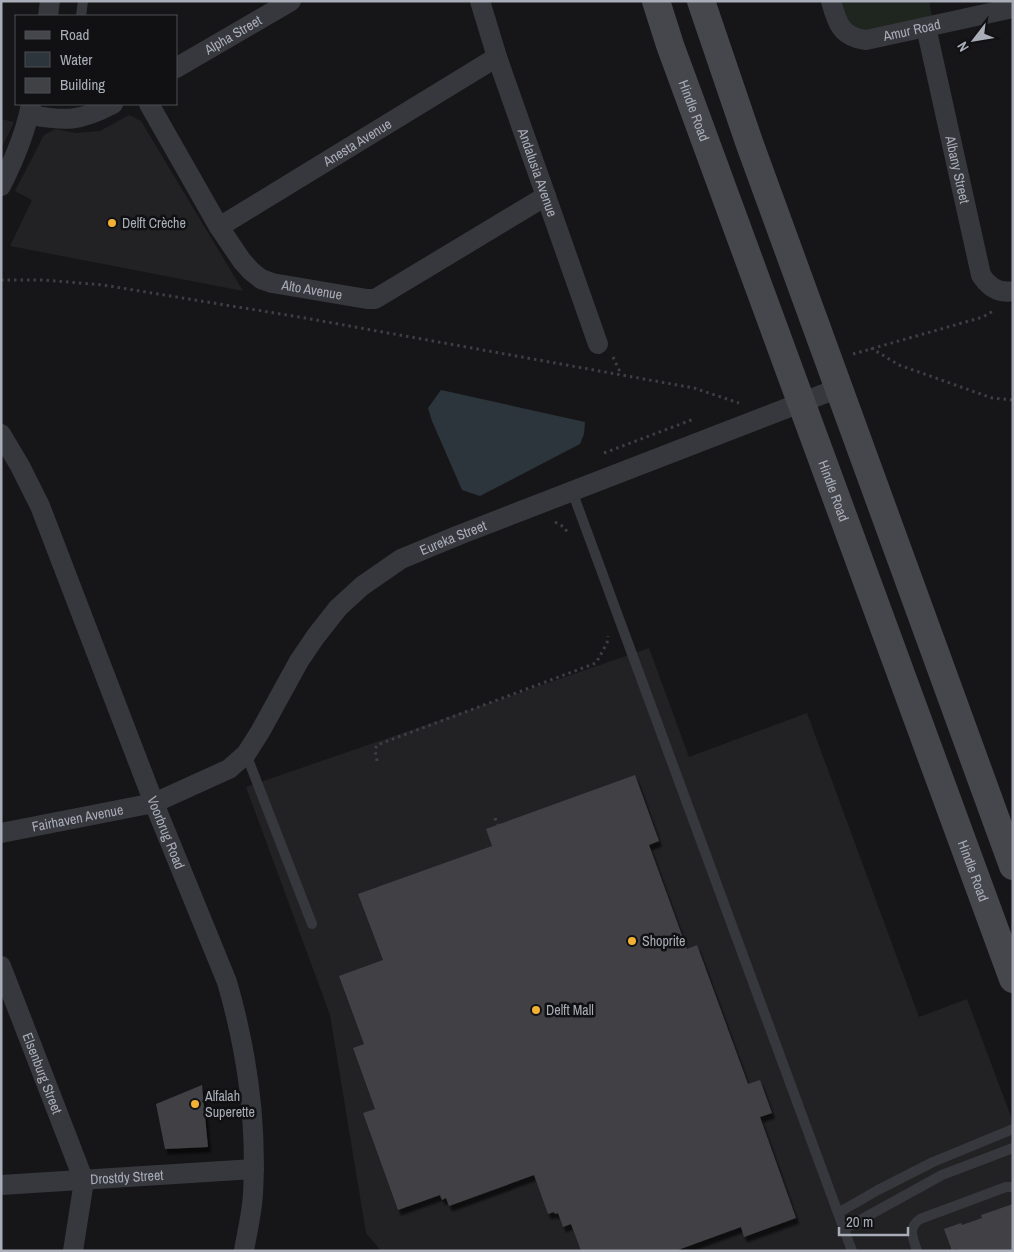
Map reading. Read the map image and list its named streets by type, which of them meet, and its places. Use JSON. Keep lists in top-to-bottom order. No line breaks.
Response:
{"streets":{"main road":["Hindle Road"],"street":["Amur Road","Alpha Street","Anesta Avenue","Albany Street","Andalusia Avenue","Alto Avenue","Eureka Street","Fairhaven Avenue","Voorbrug Road","Elsenburg Street","Drostdy Street"]},"crossings":[["Amur Road","Albany Street"],["Hindle Road","Eureka Street"],["Anesta Avenue","Andalusia Avenue"],["Anesta Avenue","Alto Avenue"],["Andalusia Avenue","Alto Avenue"],["Eureka Street","Fairhaven Avenue"],["Eureka Street","Voorbrug Road"],["Fairhaven Avenue","Voorbrug Road"],["Voorbrug Road","Drostdy Street"],["Elsenburg Street","Drostdy Street"]],"places":["Delft Crèche","Shoprite","Delft Mall","Alfalah Superette"],"legend":["Road","Water","Building"],"scale_bar":"20 m","north":"bottom left"}
